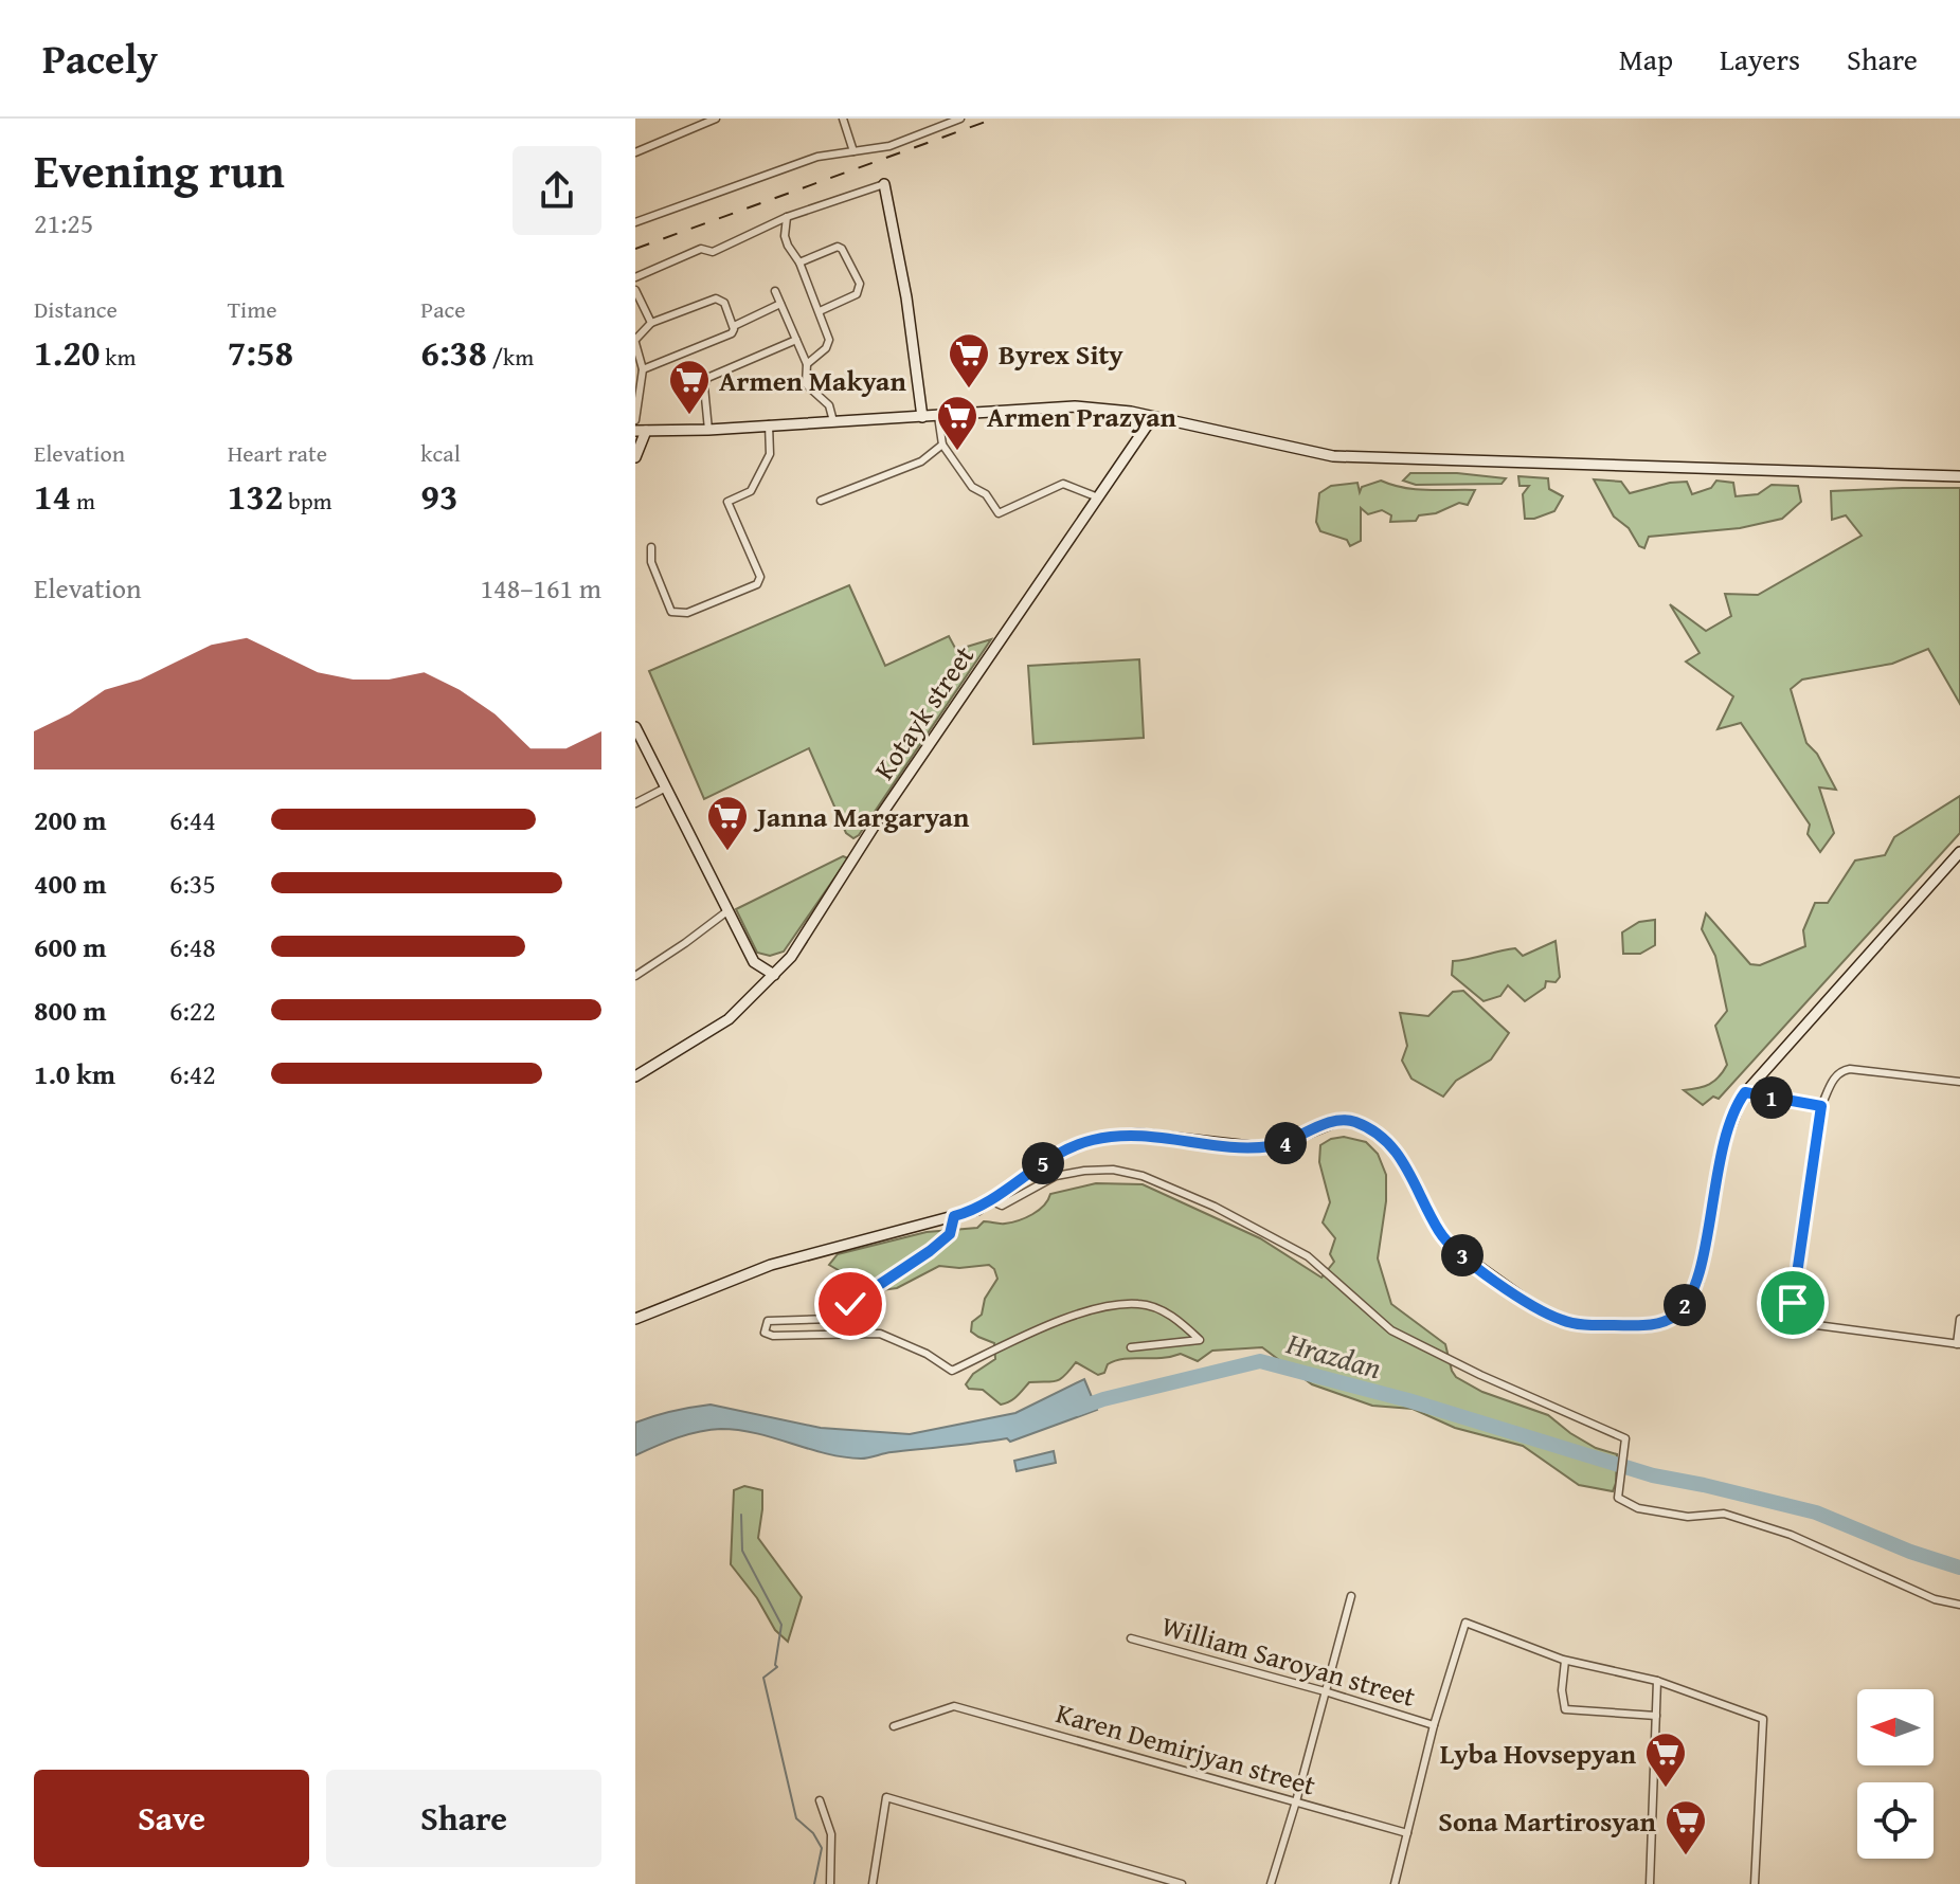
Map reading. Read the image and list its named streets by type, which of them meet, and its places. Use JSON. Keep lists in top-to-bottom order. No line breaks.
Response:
{"streets":{"street":["Kotayk street","William Saroyan street","Karen Demirjyan street"]},"water":["Hrazdan"],"places":{"supermarket":["Byrex Sity","Armen Makyan","Armen Prazyan","Janna Margaryan","Lyba Hovsepyan","Sona Martirosyan"]},"north":"left","page":{"header":"Pacely","nav":["Map","Layers","Share"],"heading":["Evening run","21:25"],"stats":[["Distance","1.20 km"],["Time","7:58"],["Pace","6:38 /km"],["Elevation","14 m"],["Heart rate","132 bpm"],["kcal","93"]],"chart":["Elevation","148–161 m"],"list":[{"name":"200 m","note":"6:44"},{"name":"400 m","note":"6:35"},{"name":"600 m","note":"6:48"},{"name":"800 m","note":"6:22"},{"name":"1.0 km","note":"6:42"}],"pins":["1","4","5","3","2"],"buttons":["Save","Share"]}}
